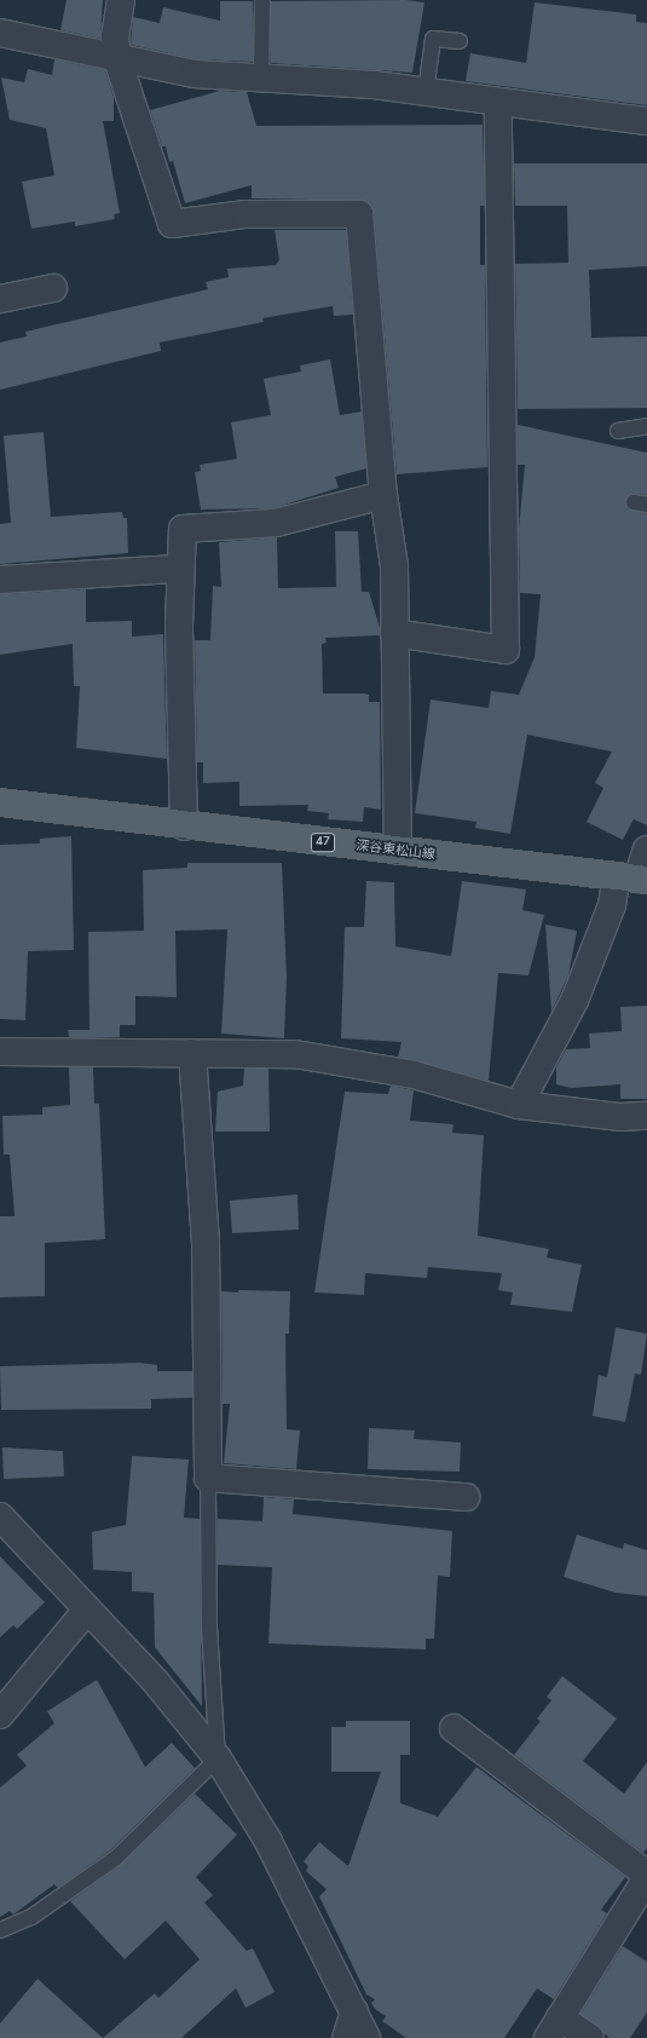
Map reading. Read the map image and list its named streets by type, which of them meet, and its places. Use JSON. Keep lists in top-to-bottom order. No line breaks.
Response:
{"streets":{"main road":["47","深谷東松山線"]}}
